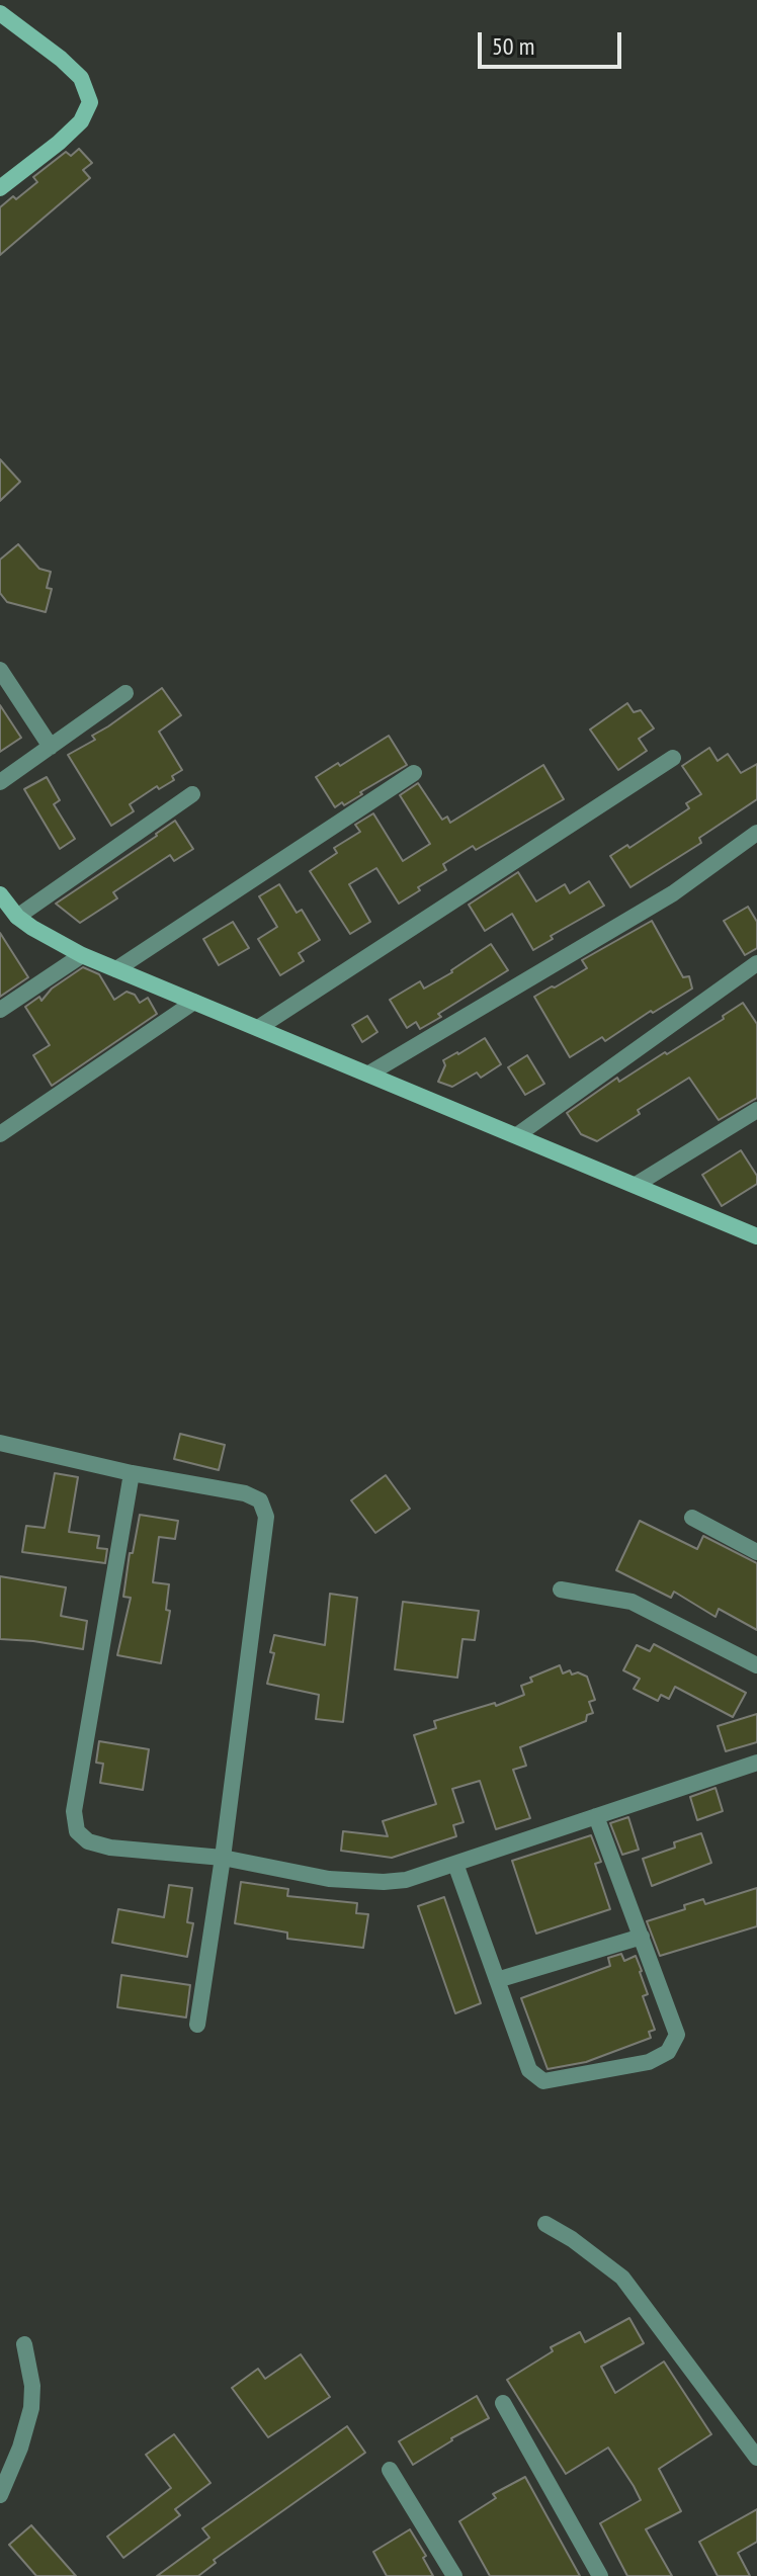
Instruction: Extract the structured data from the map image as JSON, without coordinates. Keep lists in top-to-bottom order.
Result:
{
  "scale_bar": "50 m"
}
